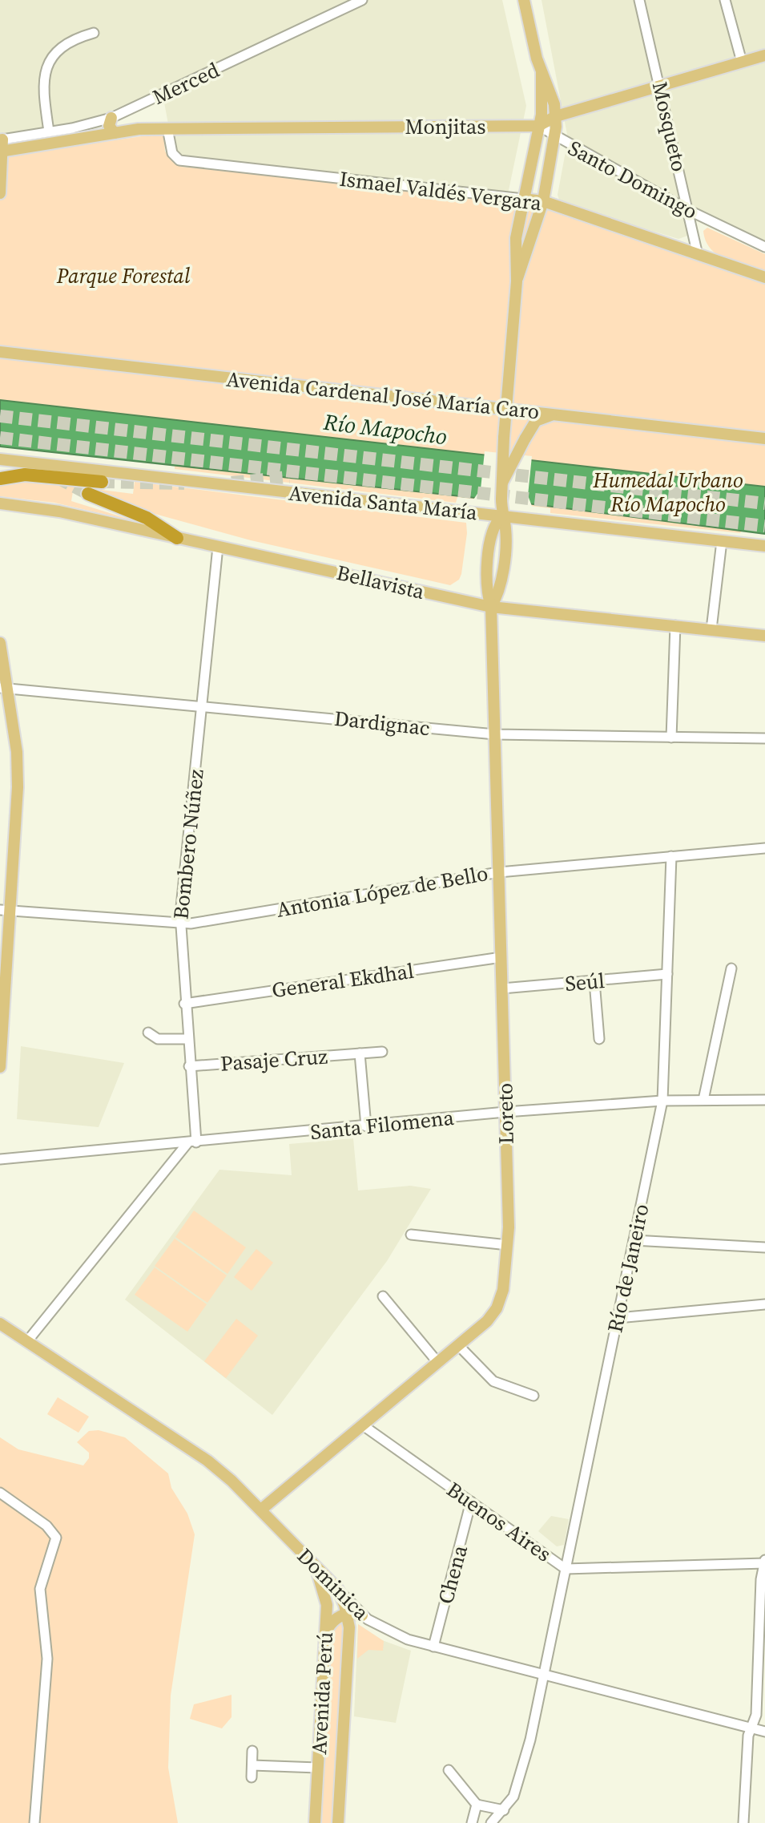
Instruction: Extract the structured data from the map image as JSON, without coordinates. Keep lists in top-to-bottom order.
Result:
{
  "streets": {
    "main road": [
      "Monjitas",
      "Ismael Valdés Vergara",
      "Avenida Cardenal José María Caro",
      "Avenida Santa María",
      "Bellavista",
      "Loreto",
      "Dominica",
      "Avenida Perú"
    ],
    "street": [
      "Merced",
      "Mosqueto",
      "Santo Domingo",
      "Dardignac",
      "Bombero Núñez",
      "Antonia López de Bello",
      "General Ekdhal",
      "Seúl",
      "Pasaje Cruz",
      "Santa Filomena",
      "Río de Janeiro",
      "Buenos Aires",
      "Chena"
    ]
  },
  "crossings": [
    ["Monjitas", "Mosqueto"],
    ["Monjitas", "Santo Domingo"],
    ["Monjitas", "Ismael Valdés Vergara"],
    ["Mosqueto", "Santo Domingo"],
    ["Mosqueto", "Ismael Valdés Vergara"],
    ["Avenida Cardenal José María Caro", "Loreto"],
    ["Avenida Santa María", "Loreto"],
    ["Bellavista", "Bombero Núñez"],
    ["Bellavista", "Loreto"],
    ["Dardignac", "Bombero Núñez"],
    ["Dardignac", "Loreto"],
    ["Bombero Núñez", "Antonia López de Bello"],
    ["Bombero Núñez", "General Ekdhal"],
    ["Bombero Núñez", "Pasaje Cruz"],
    ["Bombero Núñez", "Santa Filomena"],
    ["Antonia López de Bello", "Loreto"],
    ["Antonia López de Bello", "Río de Janeiro"],
    ["General Ekdhal", "Loreto"],
    ["Seúl", "Loreto"],
    ["Seúl", "Río de Janeiro"],
    ["Loreto", "Santa Filomena"],
    ["Loreto", "Buenos Aires"],
    ["Loreto", "Dominica"],
    ["Santa Filomena", "Río de Janeiro"],
    ["Río de Janeiro", "Buenos Aires"],
    ["Río de Janeiro", "Dominica"],
    ["Buenos Aires", "Chena"],
    ["Chena", "Dominica"],
    ["Dominica", "Avenida Perú"]
  ],
  "water": ["Río Mapocho"],
  "parks": ["Parque Forestal", "Humedal Urbano Río Mapocho"]
}
